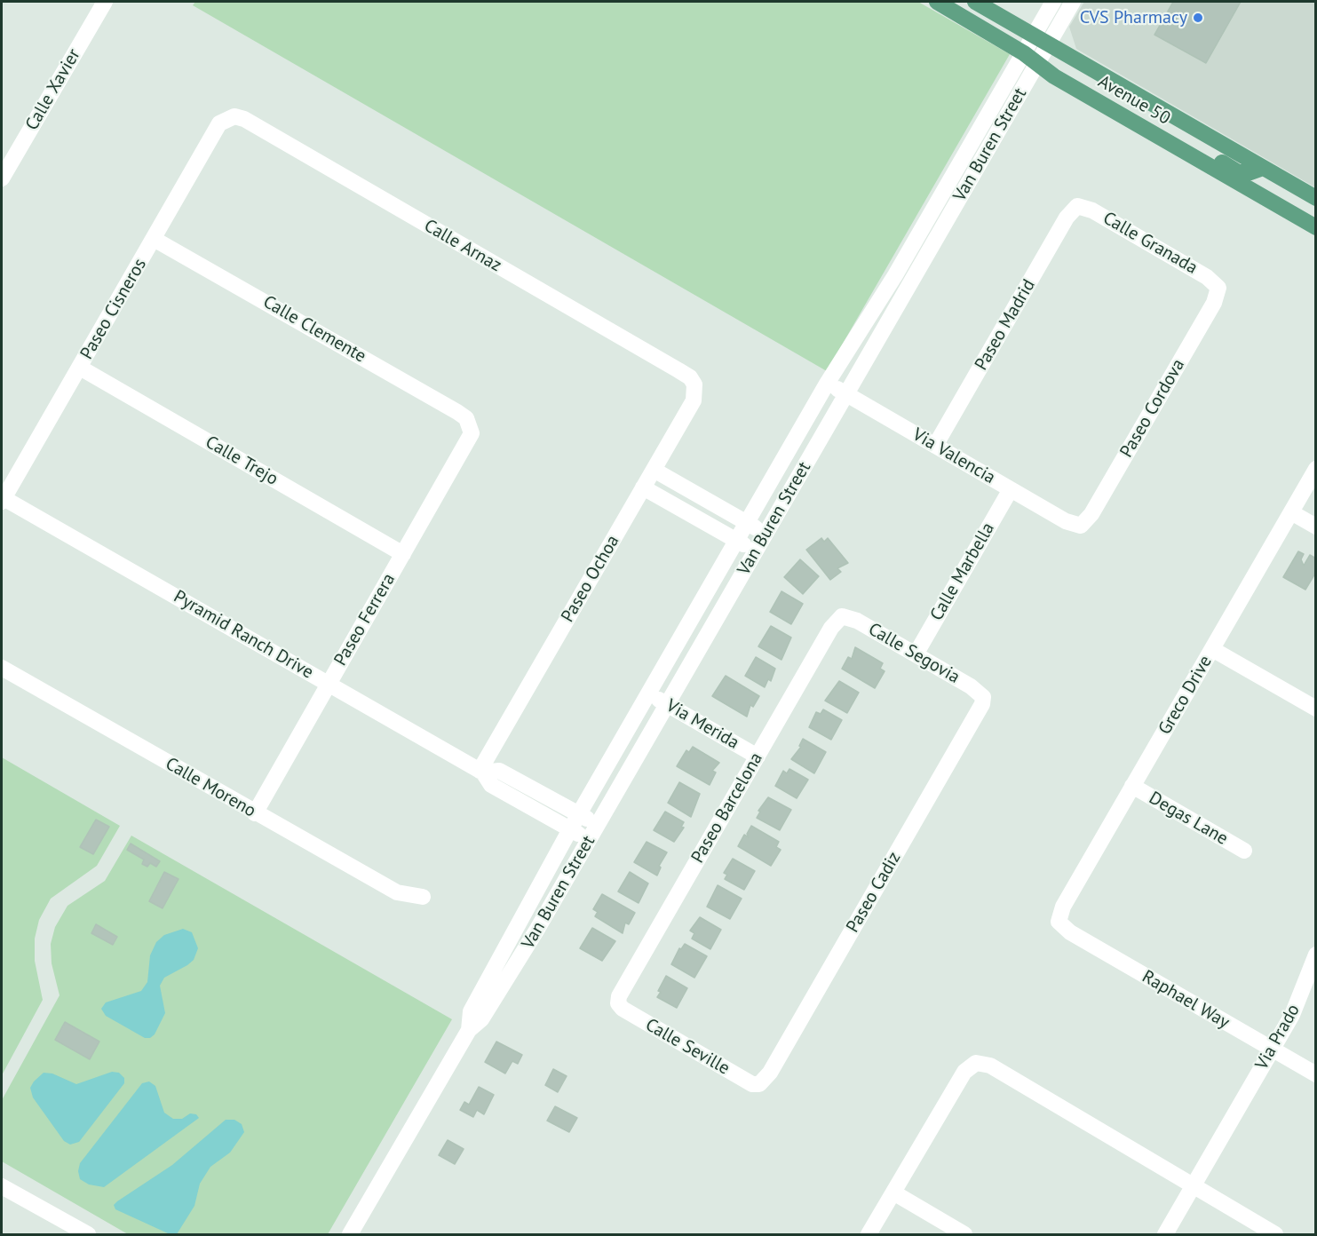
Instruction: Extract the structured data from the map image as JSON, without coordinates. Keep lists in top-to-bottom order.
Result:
{
  "streets": {
    "main road": ["Avenue 50"],
    "street": [
      "Calle Xavier",
      "Van Buren Street",
      "Calle Granada",
      "Calle Arnaz",
      "Paseo Cisneros",
      "Paseo Madrid",
      "Calle Clemente",
      "Paseo Cordova",
      "Via Valencia",
      "Calle Trejo",
      "Calle Marbella",
      "Paseo Ochoa",
      "Paseo Ferrera",
      "Pyramid Ranch Drive",
      "Calle Segovia",
      "Greco Drive",
      "Via Merida",
      "Calle Moreno",
      "Paseo Barcelona",
      "Degas Lane",
      "Paseo Cadiz",
      "Raphael Way",
      "Via Prado",
      "Calle Seville"
    ]
  },
  "crossings": [
    ["Avenue 50", "Van Buren Street"],
    ["Van Buren Street", "Via Valencia"],
    ["Van Buren Street", "Pyramid Ranch Drive"],
    ["Van Buren Street", "Via Merida"],
    ["Calle Granada", "Paseo Madrid"],
    ["Calle Granada", "Paseo Cordova"],
    ["Calle Arnaz", "Paseo Cisneros"],
    ["Calle Arnaz", "Paseo Ochoa"],
    ["Paseo Cisneros", "Calle Clemente"],
    ["Paseo Cisneros", "Calle Trejo"],
    ["Paseo Cisneros", "Pyramid Ranch Drive"],
    ["Paseo Madrid", "Via Valencia"],
    ["Calle Clemente", "Paseo Ferrera"],
    ["Paseo Cordova", "Via Valencia"],
    ["Via Valencia", "Calle Marbella"],
    ["Calle Trejo", "Paseo Ferrera"],
    ["Calle Marbella", "Calle Segovia"],
    ["Paseo Ochoa", "Pyramid Ranch Drive"],
    ["Paseo Ferrera", "Pyramid Ranch Drive"],
    ["Paseo Ferrera", "Calle Moreno"],
    ["Calle Segovia", "Paseo Barcelona"],
    ["Calle Segovia", "Paseo Cadiz"],
    ["Greco Drive", "Degas Lane"],
    ["Greco Drive", "Raphael Way"],
    ["Via Merida", "Paseo Barcelona"],
    ["Paseo Barcelona", "Calle Seville"],
    ["Paseo Cadiz", "Calle Seville"],
    ["Raphael Way", "Via Prado"]
  ],
  "places": ["CVS Pharmacy"]
}
